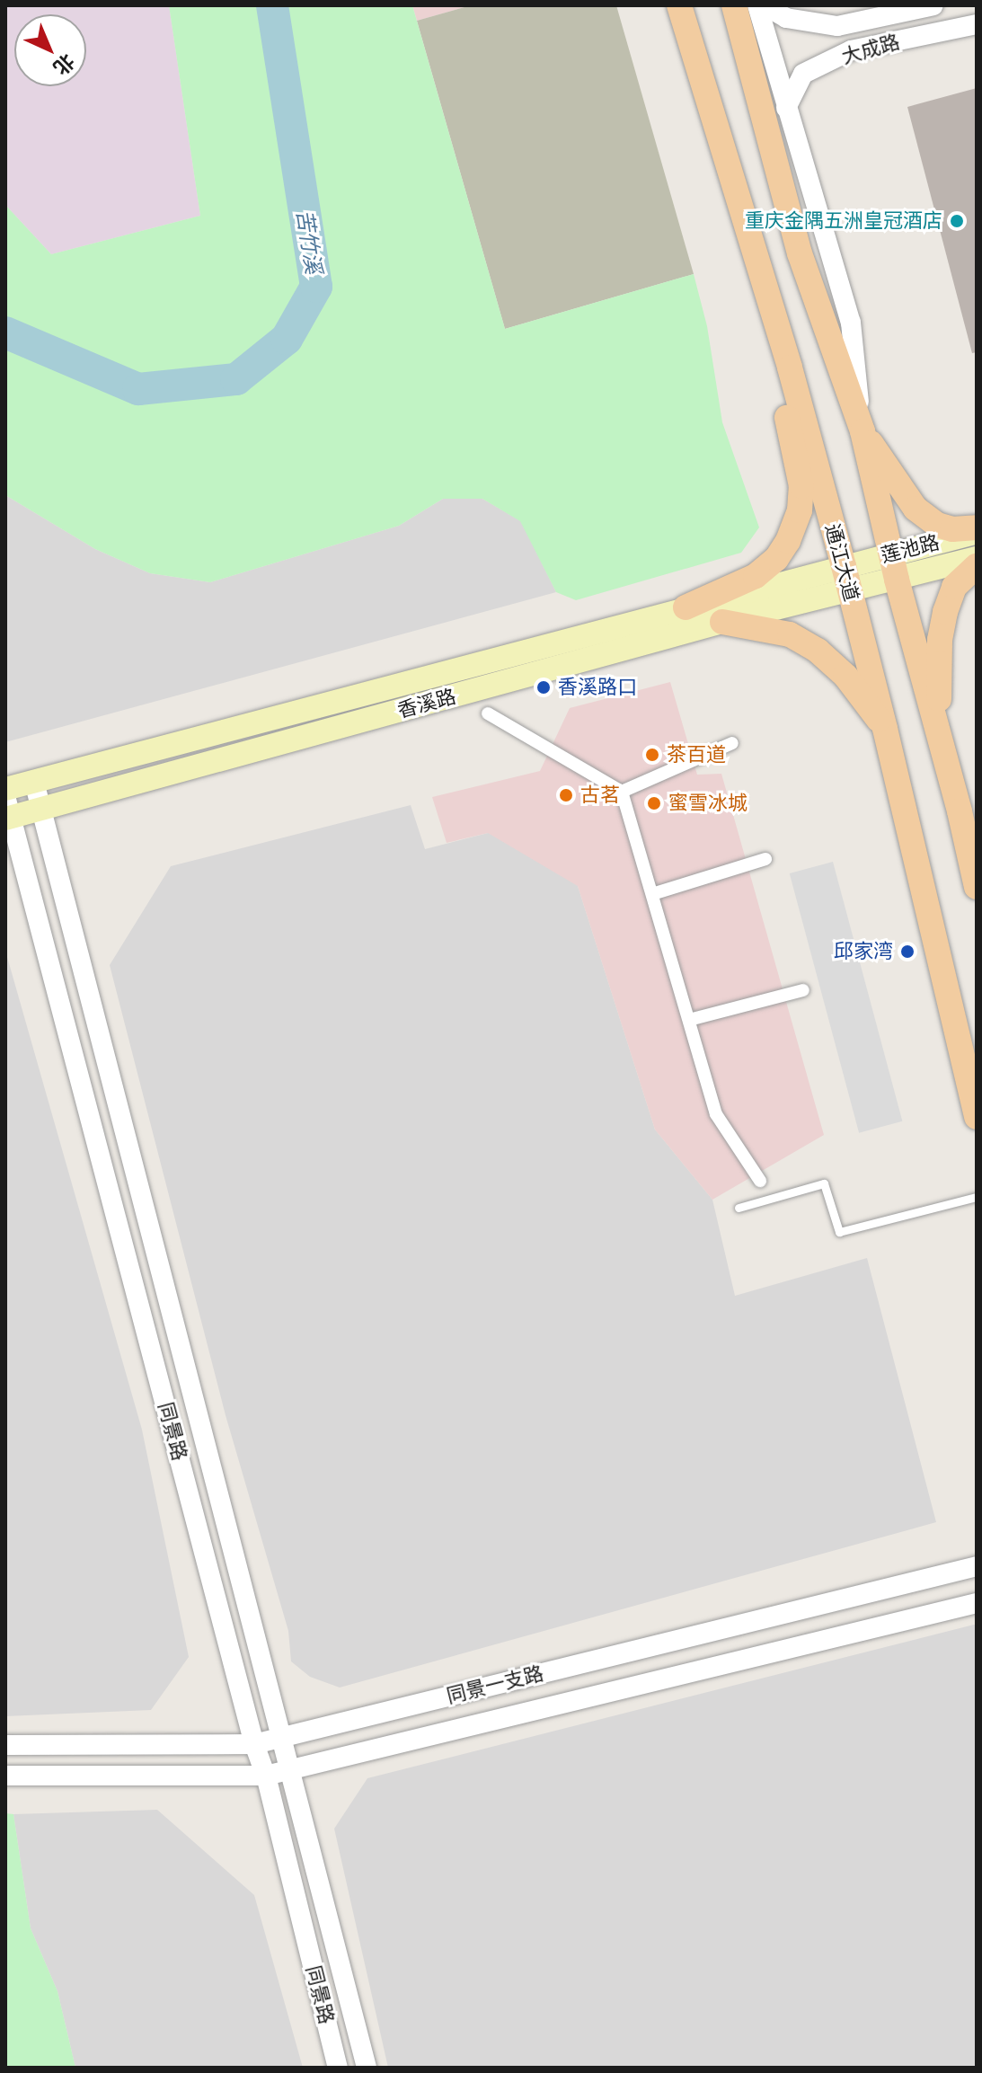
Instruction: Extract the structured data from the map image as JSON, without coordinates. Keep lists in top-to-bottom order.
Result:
{
  "streets": {
    "main road": ["莲池路", "通江大道", "香溪路"],
    "street": ["大成路", "同景路", "同景一支路"]
  },
  "crossings": [
    ["莲池路", "通江大道"],
    ["莲池路", "香溪路"],
    ["通江大道", "香溪路"],
    ["香溪路", "同景路"],
    ["同景路", "同景一支路"]
  ],
  "water": ["苦竹溪"],
  "places": [
    "重庆金隅五洲皇冠酒店",
    "香溪路口",
    "茶百道",
    "古茗",
    "蜜雪冰城",
    "邱家湾"
  ],
  "north": "bottom right"
}
